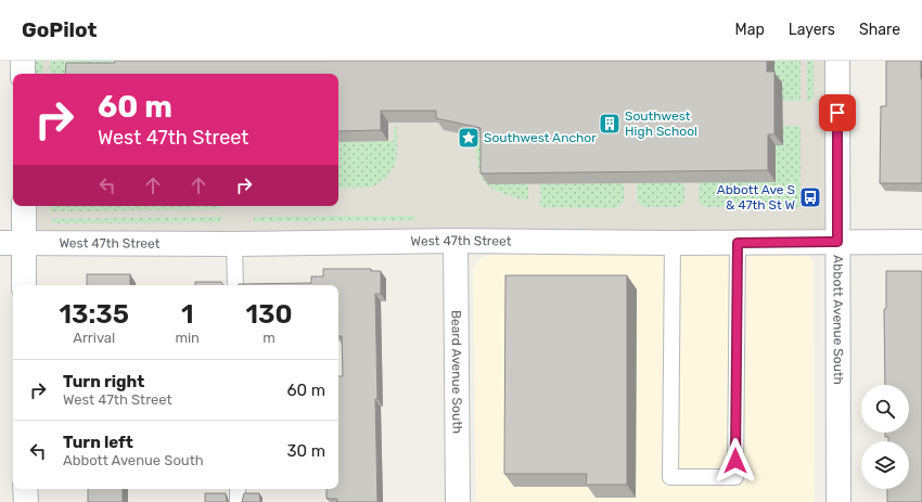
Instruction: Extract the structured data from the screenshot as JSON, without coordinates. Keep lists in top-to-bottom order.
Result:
{
  "streets": {
    "street": ["West 47th Street", "Abbott Avenue South", "Beard Avenue South"]
  },
  "crossings": [
    ["West 47th Street", "Abbott Avenue South"],
    ["West 47th Street", "Beard Avenue South"]
  ],
  "places": {
    "building": ["Southwest High School"],
    "place": ["Southwest Anchor"],
    "bus stop": ["Abbott Ave S & 47th St W"]
  },
  "page": {
    "header": "GoPilot",
    "nav": ["Map", "Layers", "Share"],
    "turn": ["60 m", "West 47th Street"],
    "eta": [
      "13:35",
      "Arrival",
      "1",
      "min",
      "130",
      "m"
    ],
    "list": [
      {
        "name": "Turn right",
        "note": "West 47th Street",
        "value": "60 m"
      },
      {
        "name": "Turn left",
        "note": "Abbott Avenue South",
        "value": "30 m"
      }
    ]
  }
}
